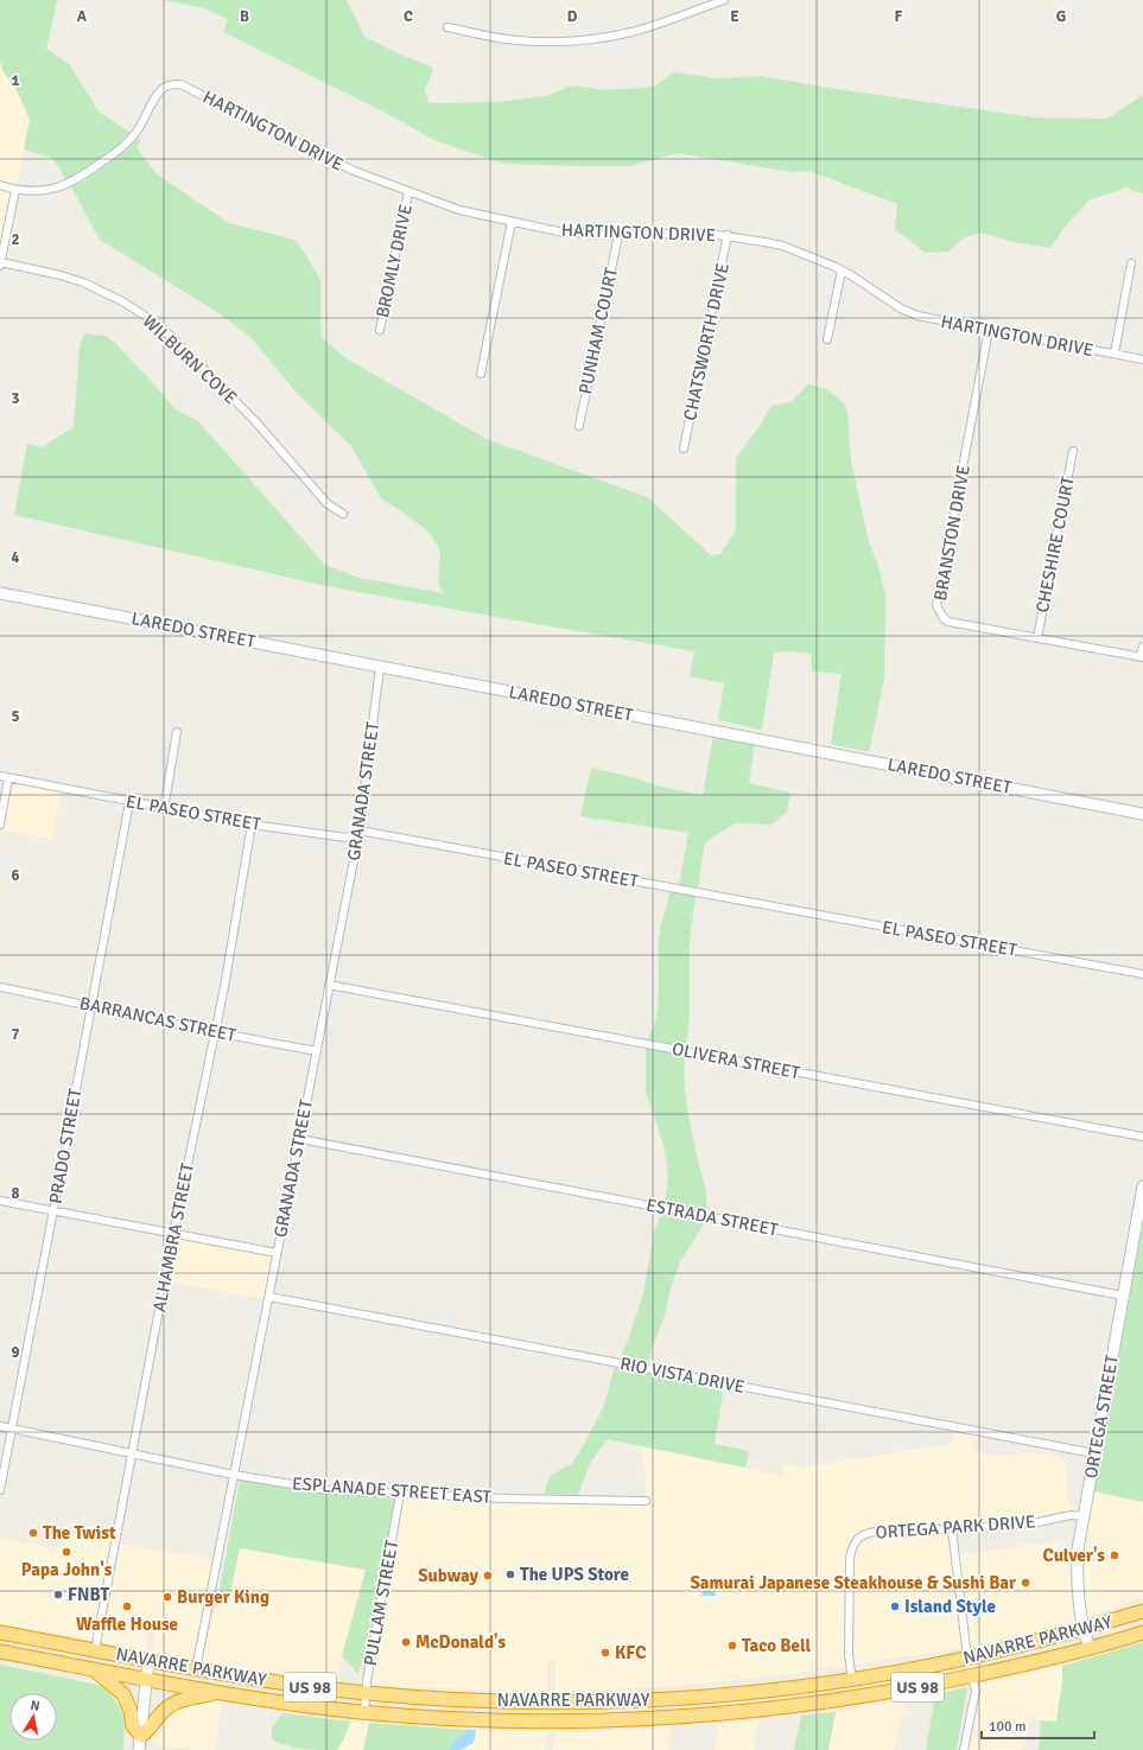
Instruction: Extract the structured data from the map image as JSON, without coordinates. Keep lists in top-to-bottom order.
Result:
{
  "streets": {
    "highway": ["NAVARRE PARKWAY", "US 98"],
    "street": [
      "HARTINGTON DRIVE",
      "BROMLY DRIVE",
      "PUNHAM COURT",
      "CHATSWORTH DRIVE",
      "WILBURN COVE",
      "BRANSTON DRIVE",
      "CHESHIRE COURT",
      "LAREDO STREET",
      "GRANADA STREET",
      "EL PASEO STREET",
      "BARRANCAS STREET",
      "OLIVERA STREET",
      "PRADO STREET",
      "ESTRADA STREET",
      "ALHAMBRA STREET",
      "RIO VISTA DRIVE",
      "ORTEGA STREET",
      "ESPLANADE STREET EAST",
      "ORTEGA PARK DRIVE",
      "PULLAM STREET"
    ]
  },
  "crossings": [
    ["HARTINGTON DRIVE", "BROMLY DRIVE"],
    ["HARTINGTON DRIVE", "PUNHAM COURT"],
    ["HARTINGTON DRIVE", "CHATSWORTH DRIVE"],
    ["HARTINGTON DRIVE", "BRANSTON DRIVE"],
    ["BRANSTON DRIVE", "CHESHIRE COURT"],
    ["LAREDO STREET", "GRANADA STREET"],
    ["GRANADA STREET", "EL PASEO STREET"],
    ["GRANADA STREET", "BARRANCAS STREET"],
    ["GRANADA STREET", "OLIVERA STREET"],
    ["GRANADA STREET", "ESTRADA STREET"],
    ["GRANADA STREET", "RIO VISTA DRIVE"],
    ["GRANADA STREET", "ESPLANADE STREET EAST"],
    ["GRANADA STREET", "NAVARRE PARKWAY"],
    ["EL PASEO STREET", "PRADO STREET"],
    ["EL PASEO STREET", "ALHAMBRA STREET"],
    ["BARRANCAS STREET", "PRADO STREET"],
    ["BARRANCAS STREET", "ALHAMBRA STREET"],
    ["PRADO STREET", "ESPLANADE STREET EAST"],
    ["ESTRADA STREET", "ORTEGA STREET"],
    ["ALHAMBRA STREET", "ESPLANADE STREET EAST"],
    ["ALHAMBRA STREET", "NAVARRE PARKWAY"],
    ["RIO VISTA DRIVE", "ORTEGA STREET"],
    ["ORTEGA STREET", "ORTEGA PARK DRIVE"],
    ["ORTEGA STREET", "NAVARRE PARKWAY"],
    ["ESPLANADE STREET EAST", "PULLAM STREET"],
    ["ORTEGA PARK DRIVE", "NAVARRE PARKWAY"],
    ["PULLAM STREET", "NAVARRE PARKWAY"]
  ],
  "places": [
    "The Twist",
    "Papa John's",
    "Culver's",
    "The UPS Store",
    "Subway",
    "Samurai Japanese Steakhouse & Sushi Bar",
    "FNBT",
    "Burger King",
    "Waffle House",
    "Island Style",
    "McDonald's",
    "Taco Bell",
    "KFC"
  ],
  "scale_bar": "100 m",
  "north": "top",
  "grid": {
    "columns": [
      "A",
      "B",
      "C",
      "D",
      "E",
      "F",
      "G"
    ],
    "rows": [
      "1",
      "2",
      "3",
      "4",
      "5",
      "6",
      "7",
      "8",
      "9"
    ]
  }
}
